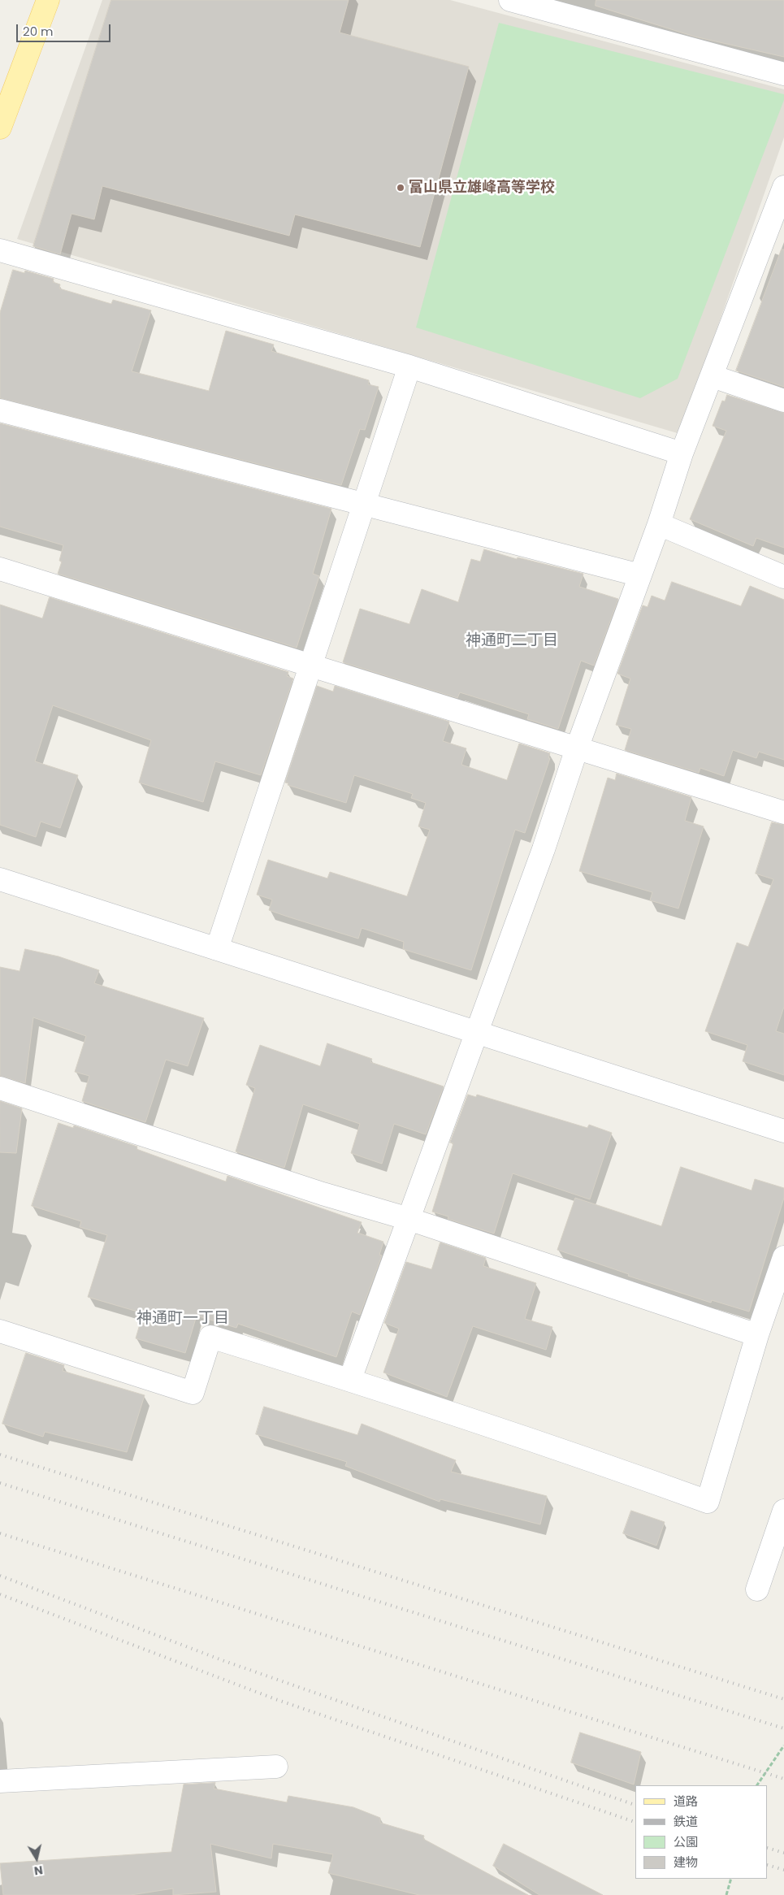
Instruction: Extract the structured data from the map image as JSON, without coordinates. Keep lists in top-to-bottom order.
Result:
{
  "districts": ["神通町二丁目", "神通町一丁目"],
  "places": ["富山県立雄峰高等学校"],
  "legend": [
    "道路",
    "鉄道",
    "公園",
    "建物"
  ],
  "scale_bar": "20 m",
  "north": "bottom"
}
